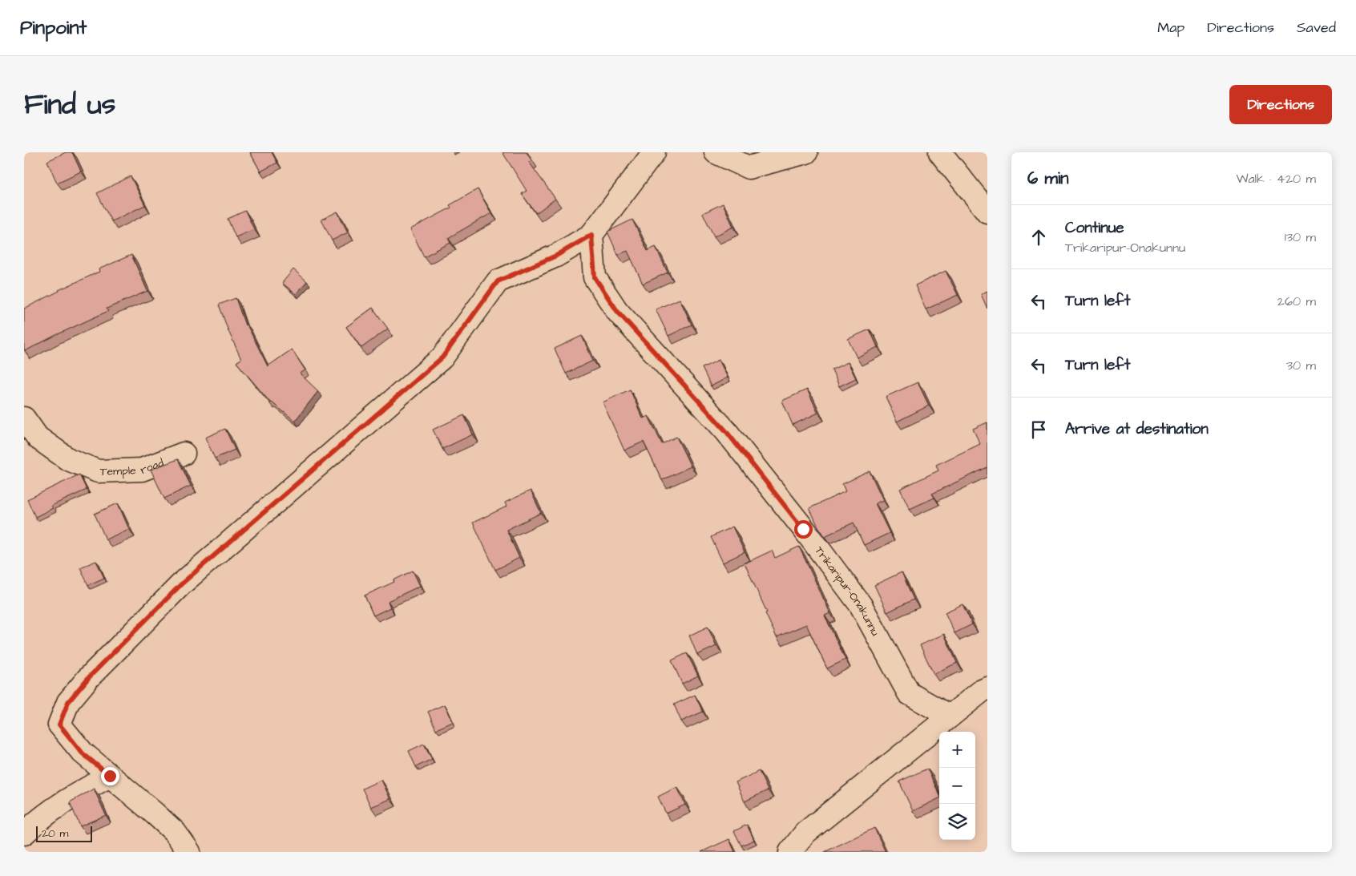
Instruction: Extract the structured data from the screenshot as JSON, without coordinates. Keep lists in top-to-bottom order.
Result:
{
  "streets": {
    "street": ["Temple road", "Trikaripur-Onakunnu"]
  },
  "scale_bar": "20 m",
  "page": {
    "header": "Pinpoint",
    "nav": ["Map", "Directions", "Saved"],
    "title": "Find us",
    "buttons": "Directions",
    "heading": ["6 min", "Walk · 420 m"],
    "list": [
      ["Continue", "Trikaripur-Onakunnu", "130 m"],
      ["Turn left", "260 m"],
      ["Turn left", "30 m"],
      "Arrive at destination"
    ],
    "map_buttons": ["+", "−"],
    "scale": "20 m"
  }
}
